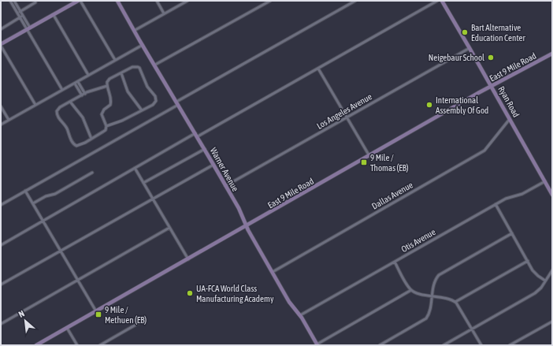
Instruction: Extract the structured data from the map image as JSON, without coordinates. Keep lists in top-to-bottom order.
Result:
{
  "streets": {
    "main road": ["East 9 Mile Road", "Ryan Road", "Warner Avenue"],
    "street": ["Los Angeles Avenue", "Dallas Avenue", "Otis Avenue"]
  },
  "crossings": [
    ["East 9 Mile Road", "Ryan Road"],
    ["East 9 Mile Road", "Warner Avenue"],
    ["Ryan Road", "Los Angeles Avenue"],
    ["Ryan Road", "Dallas Avenue"],
    ["Ryan Road", "Otis Avenue"],
    ["Los Angeles Avenue", "Warner Avenue"],
    ["Warner Avenue", "Dallas Avenue"],
    ["Warner Avenue", "Otis Avenue"]
  ],
  "places": {
    "other": [
      "Bart Alternative Education Center",
      "Neigebaur School",
      "International Assembly Of God",
      "UA-FCA World Class Manufacturing Academy"
    ],
    "transit": ["9 Mile / Thomas (EB)", "9 Mile / Methuen (EB)"]
  },
  "north": "top left"
}
